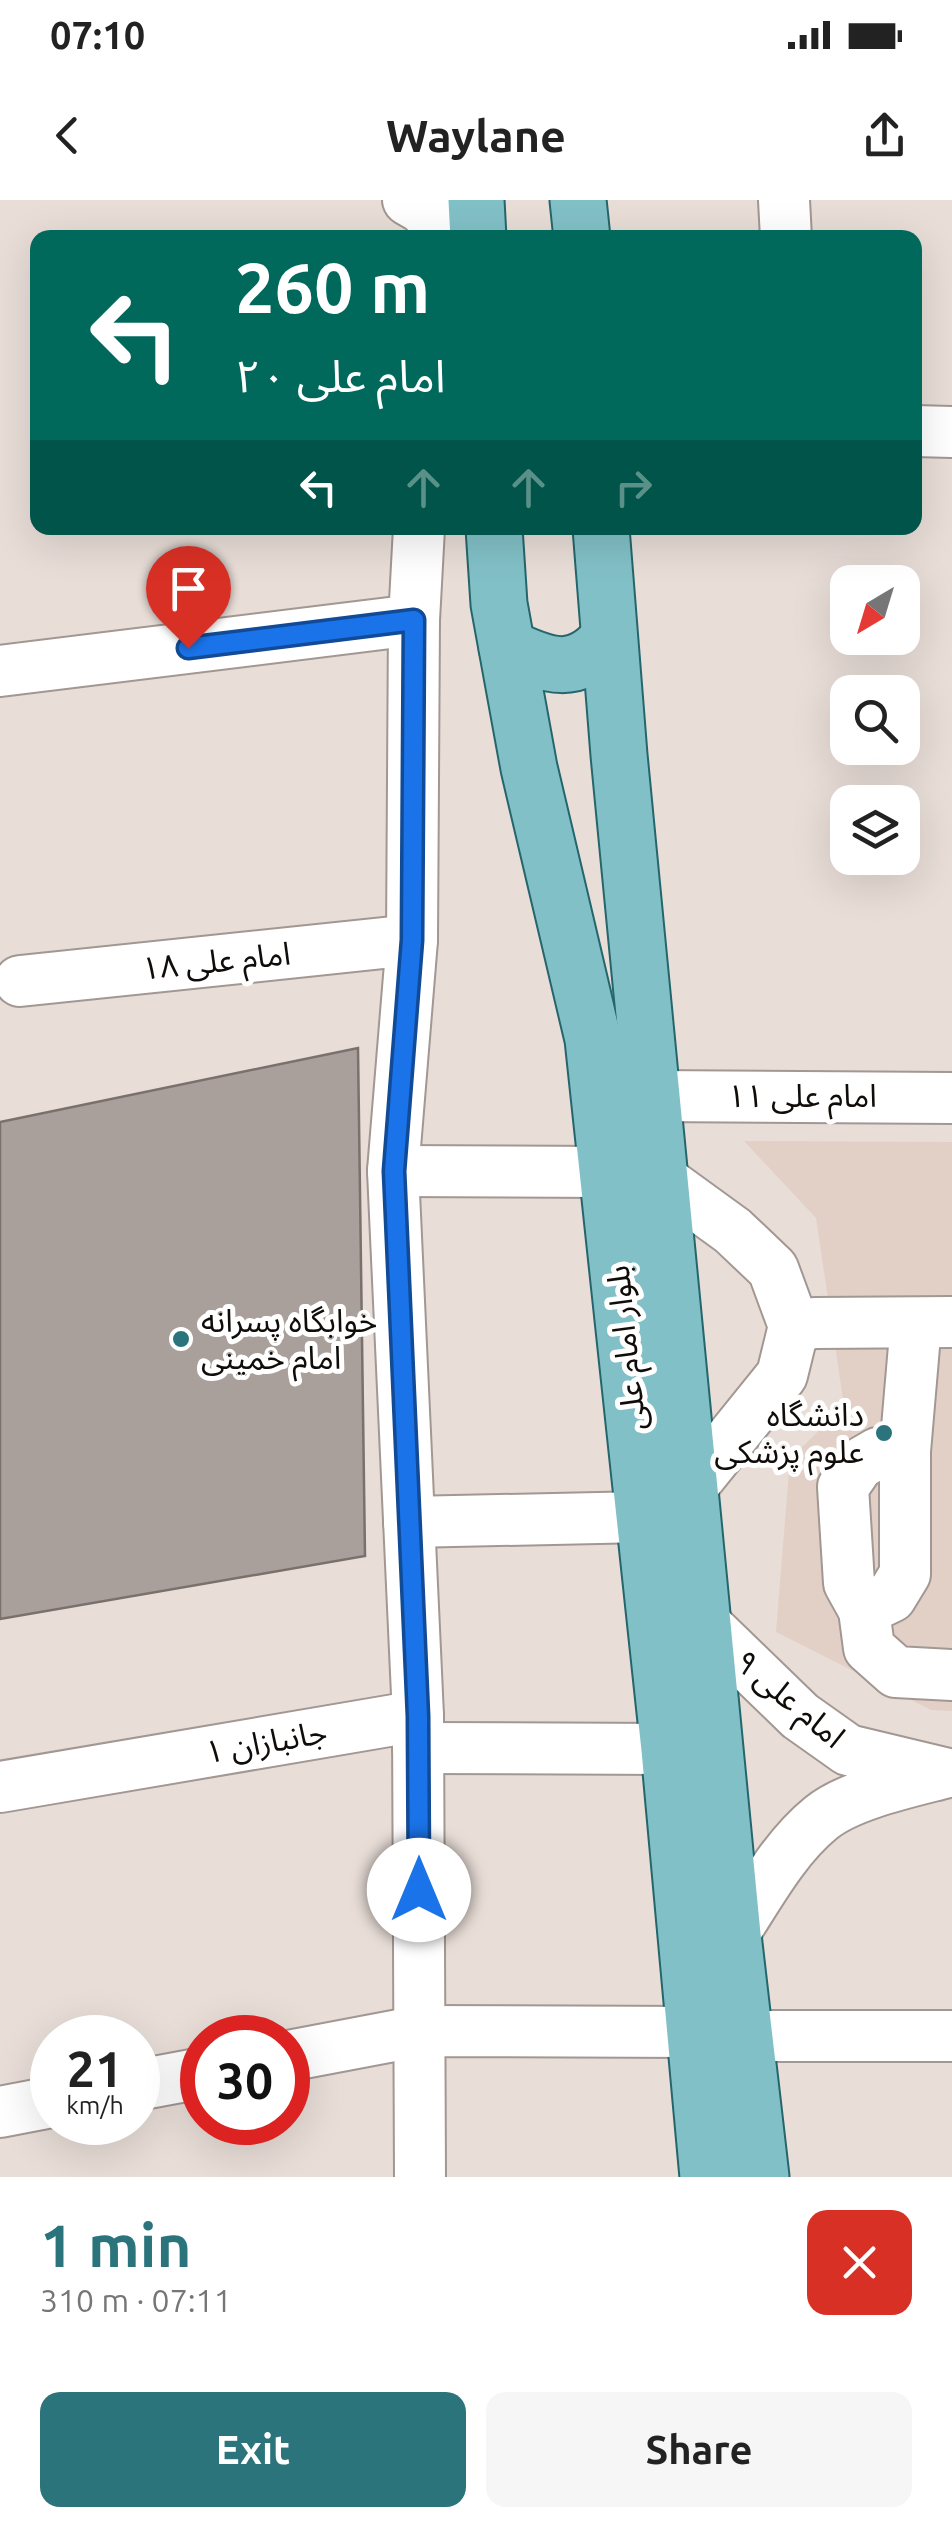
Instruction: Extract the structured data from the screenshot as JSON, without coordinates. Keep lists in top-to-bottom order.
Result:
{
  "streets": {
    "main road": ["بلوار امام علی"],
    "street": [
      "امام علی ۱۸",
      "امام علی ۱۱",
      "امام علی ۹",
      "جانبازان ۱"
    ]
  },
  "crossings": [
    ["امام علی ۱۱", "بلوار امام علی"],
    ["بلوار امام علی", "امام علی ۹"],
    ["بلوار امام علی", "جانبازان ۱"]
  ],
  "places": ["خوابگاه پسرانه امام خمینی", "دانشگاه علوم پزشکی"],
  "north": "bottom left",
  "page": {
    "status": "07:10",
    "header": "Waylane",
    "turn": ["260 m", "امام علی ۲۰"],
    "speed": "21 km/h",
    "limit": "30",
    "heading": ["1 min", "310 m · 07:11"],
    "buttons": ["Exit", "Share"]
  }
}
